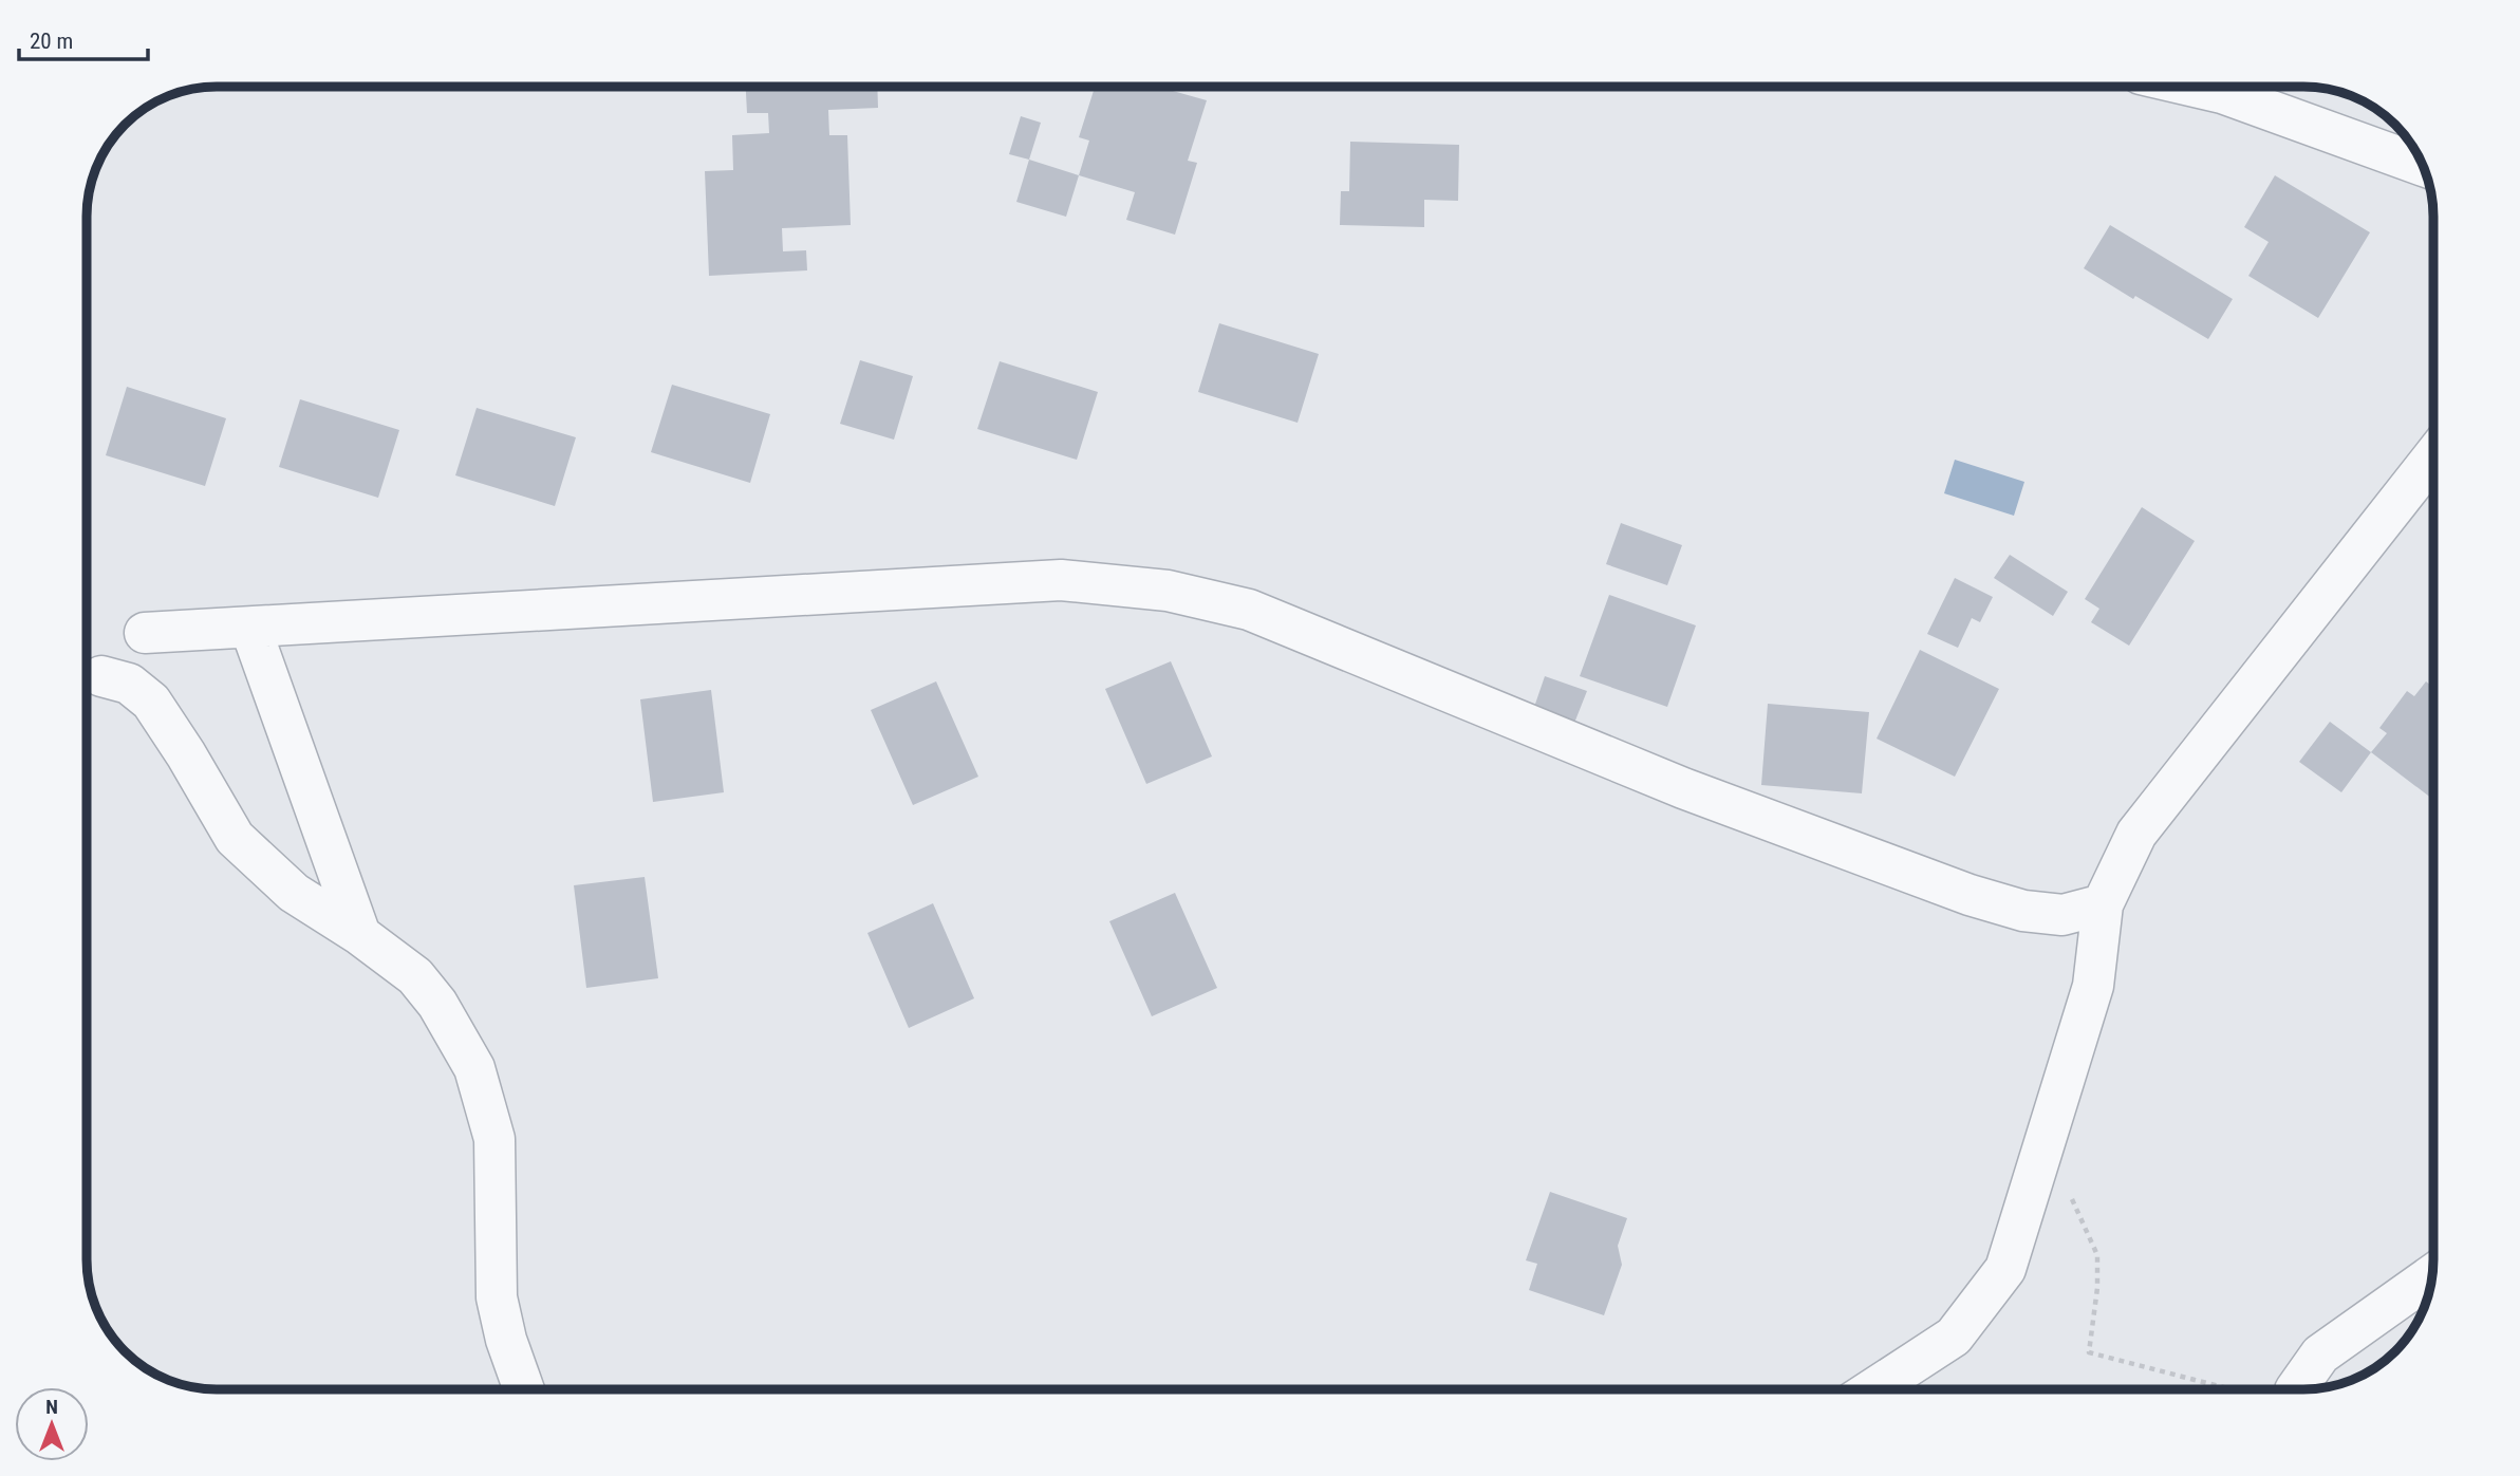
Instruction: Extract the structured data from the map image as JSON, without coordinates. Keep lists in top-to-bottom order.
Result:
{
  "scale_bar": "20 m",
  "north": "top"
}
